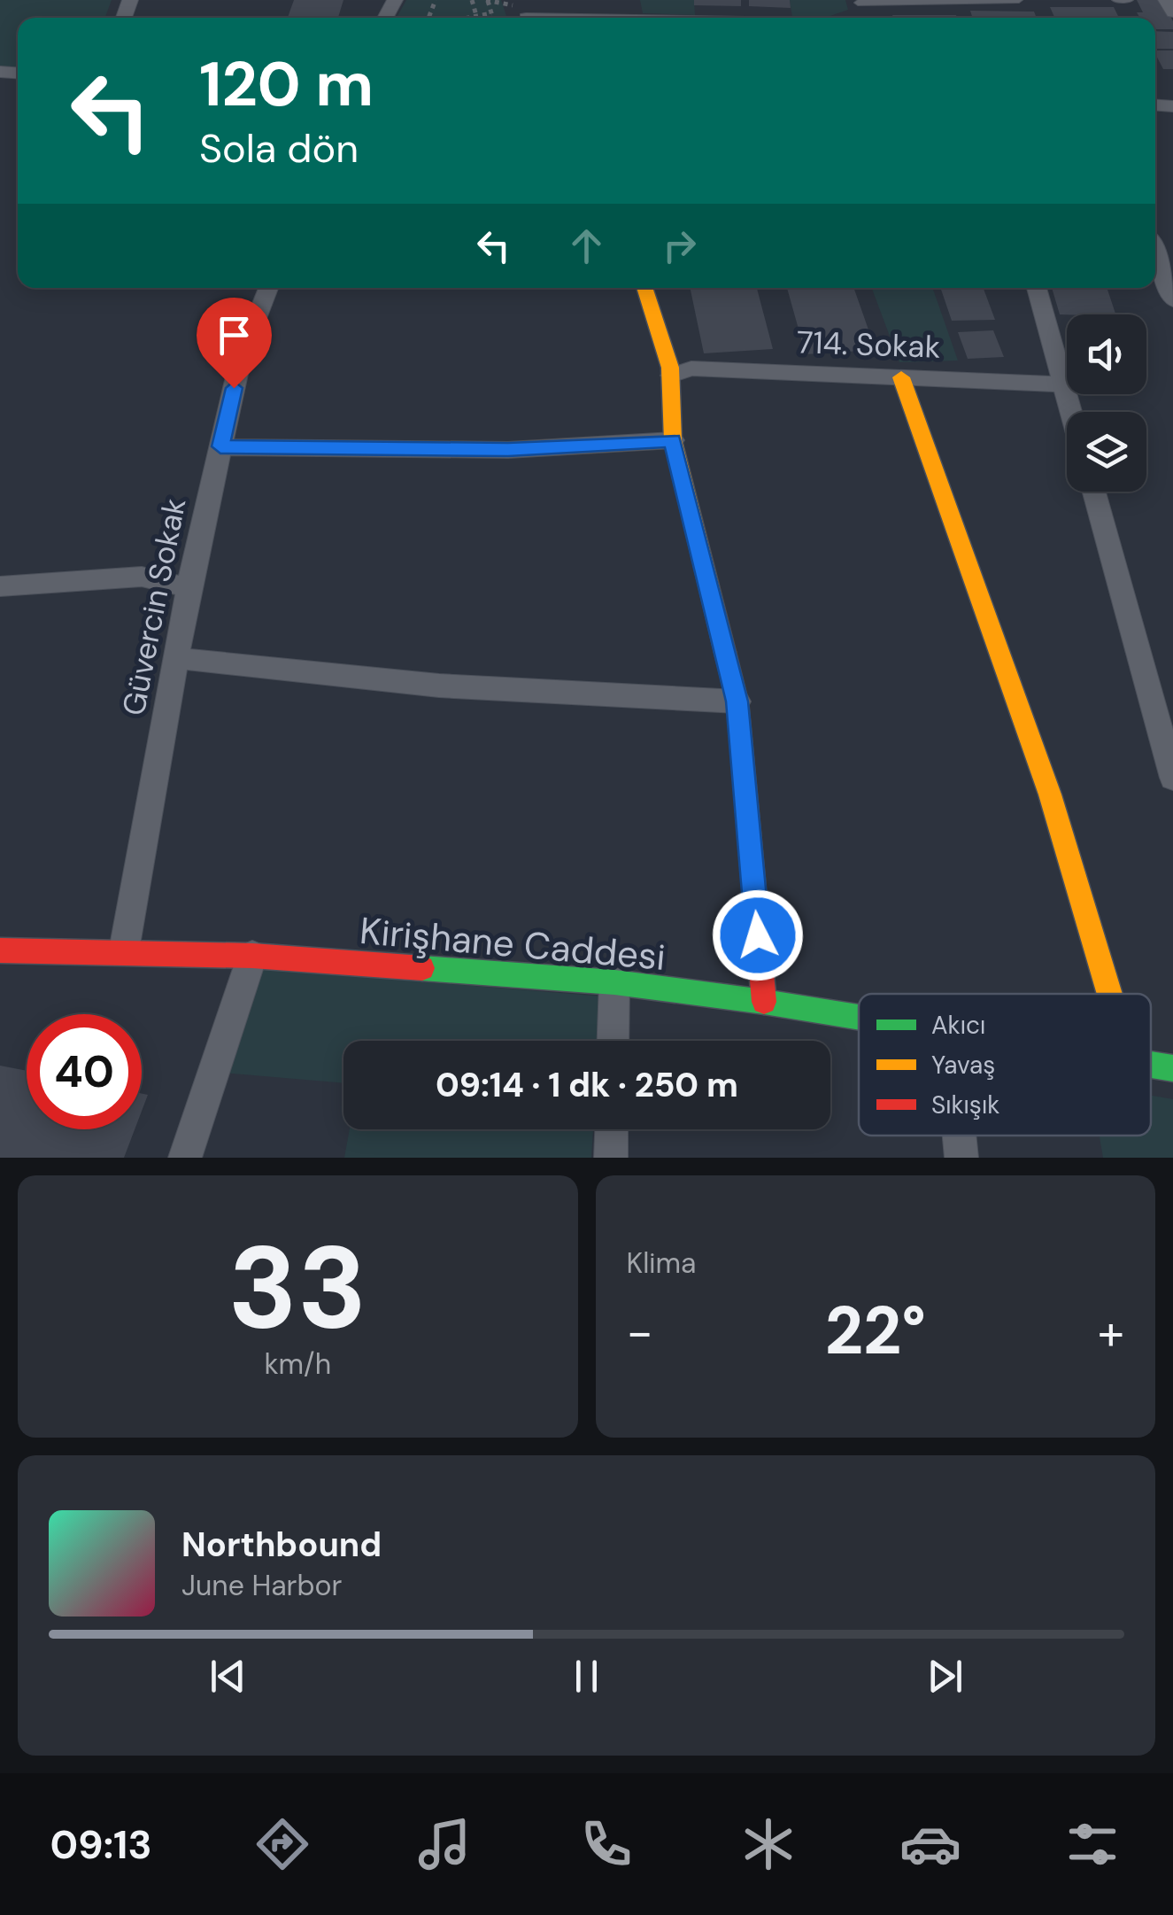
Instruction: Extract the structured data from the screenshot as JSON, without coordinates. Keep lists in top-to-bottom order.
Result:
{
  "streets": {
    "street": ["714. Sokak", "Güvercin Sokak", "Kirişhane Caddesi"]
  },
  "crossings": [
    ["Güvercin Sokak", "Kirişhane Caddesi"]
  ],
  "legend": ["Akıcı", "Yavaş", "Sıkışık"],
  "page": {
    "turn": ["120 m", "Sola dön"],
    "limit": "40",
    "trip": "09:14 · 1 dk · 250 m",
    "tile": [
      ["33", "km/h"],
      "Klima"
    ],
    "heat": ["−", "22°", "+"],
    "song": ["Northbound", "June Harbor"],
    "tabs": "09:13"
  }
}
